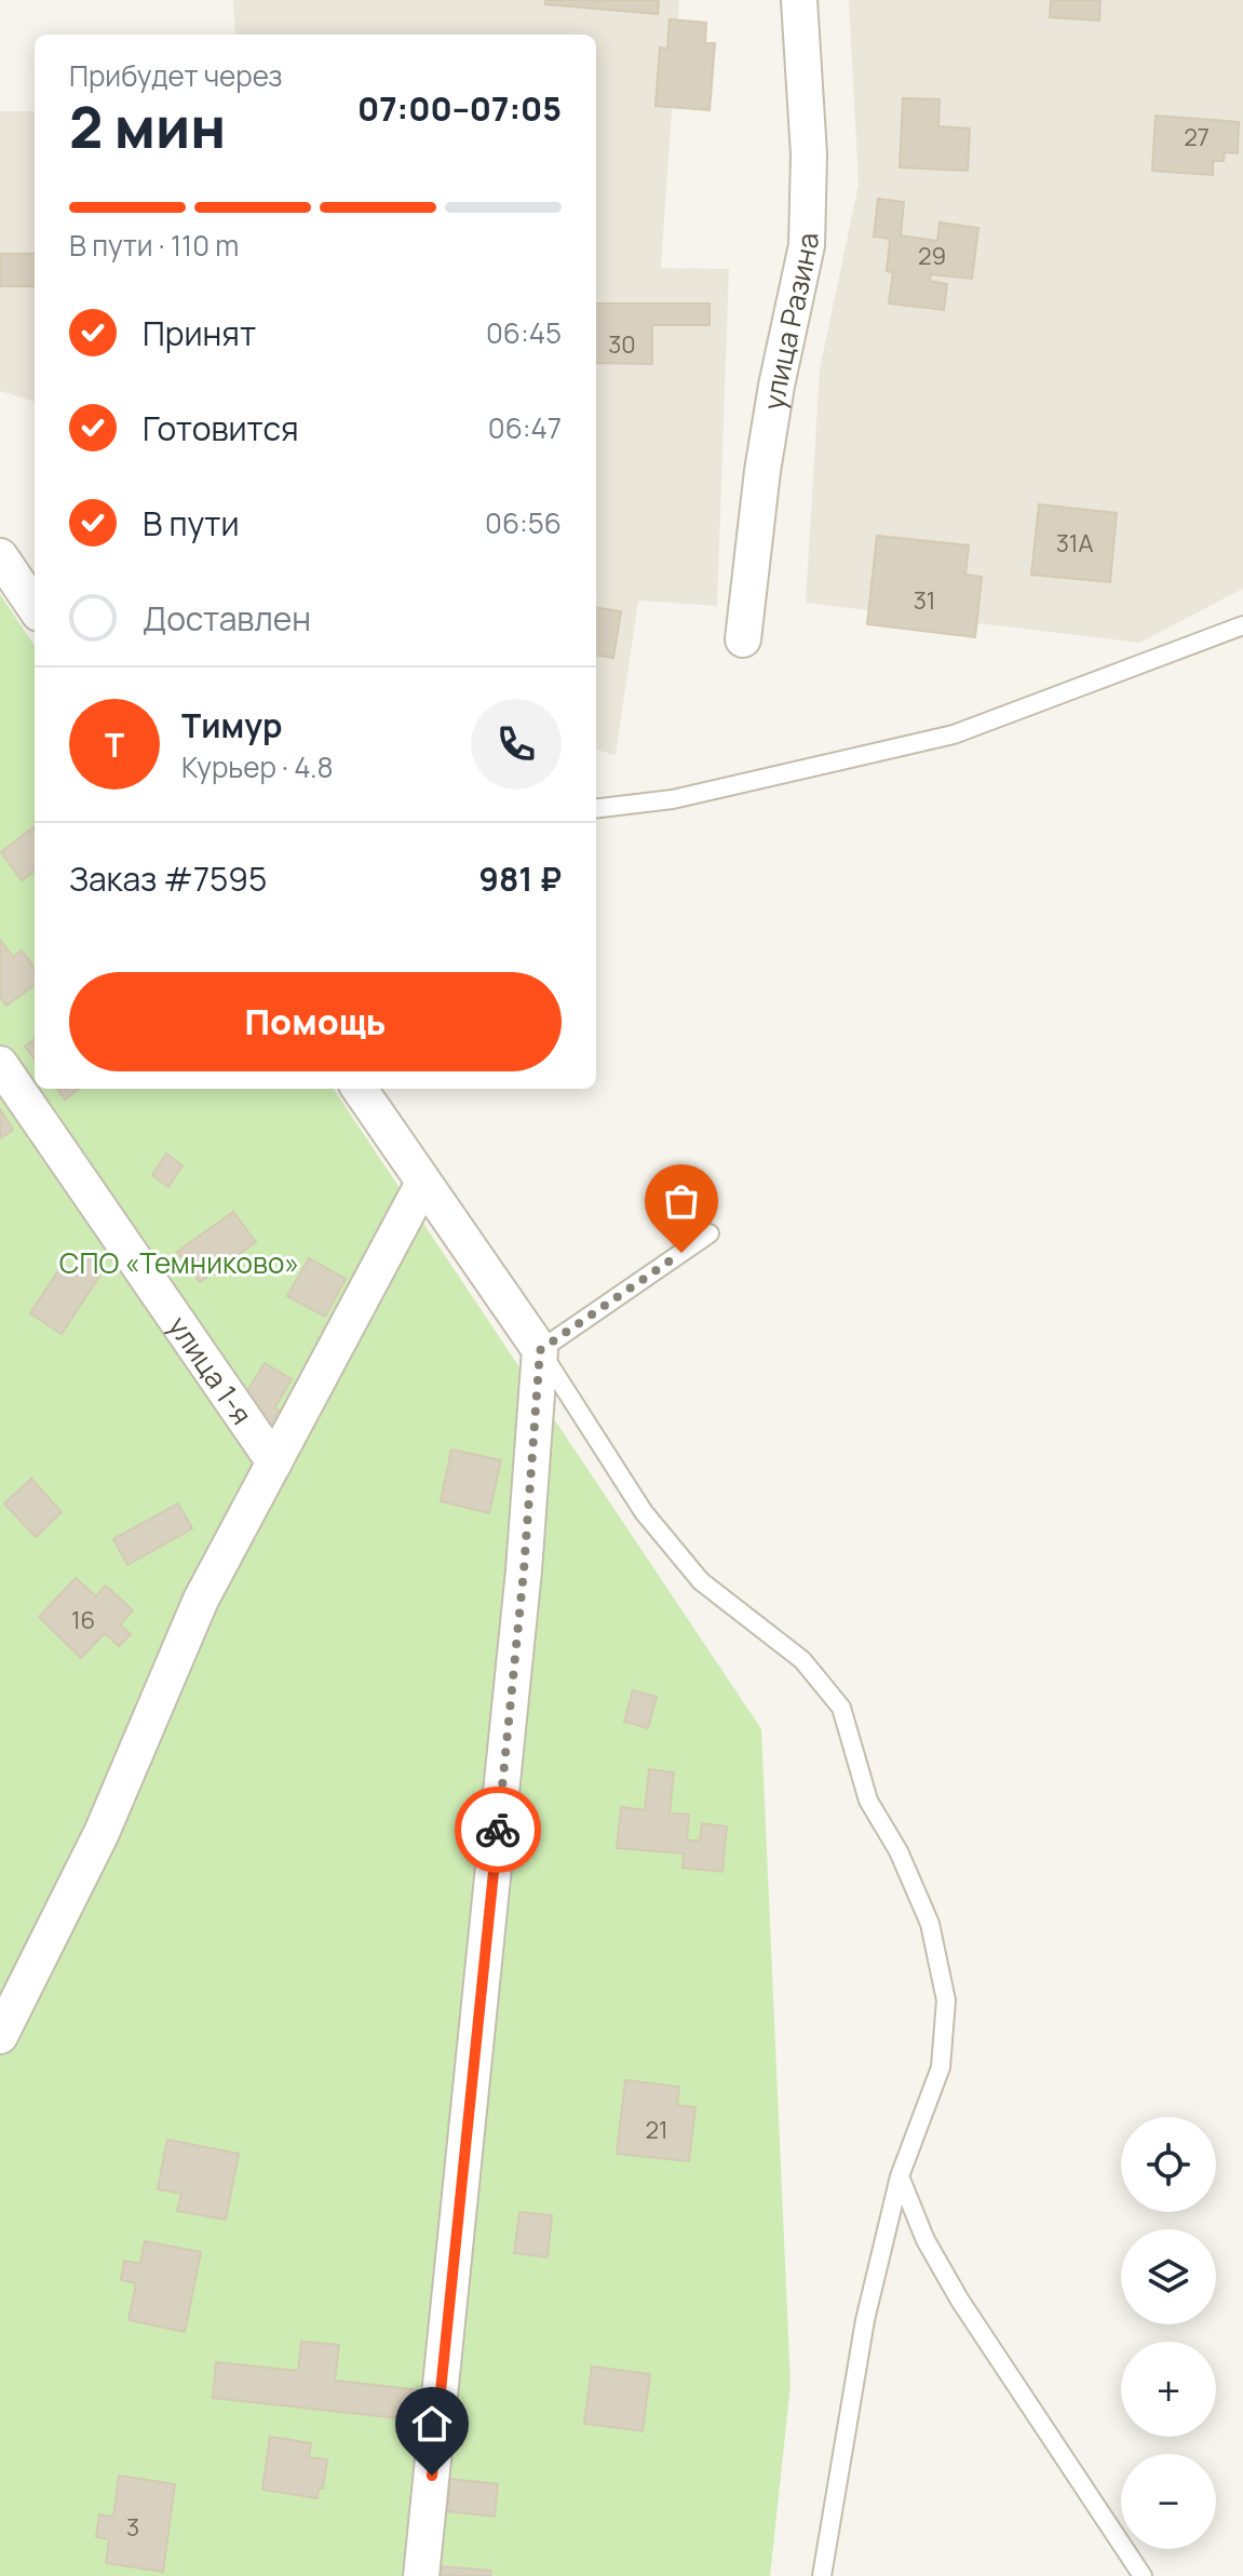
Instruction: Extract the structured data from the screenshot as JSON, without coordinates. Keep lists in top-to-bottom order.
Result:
{
  "streets": {
    "street": ["улица Разина", "улица 1-я"]
  },
  "parks": ["СПО «Темниково»"],
  "house_numbers": [
    "27",
    "29",
    "30",
    "31А",
    "31",
    "16",
    "21",
    "3"
  ],
  "page": {
    "heading": ["2 мин", "Прибудет через", "07:00–07:05"],
    "panel": [
      "Тимур",
      "Курьер · 4.8",
      "Заказ #7595",
      "981 ₽"
    ],
    "bar": "В пути · 110 m",
    "list": [
      ["Принят", "06:45"],
      ["Готовится", "06:47"],
      ["В пути", "06:56"],
      "Доставлен"
    ],
    "round": "Т",
    "buttons": "Помощь",
    "map_buttons": ["+", "−"]
  }
}
